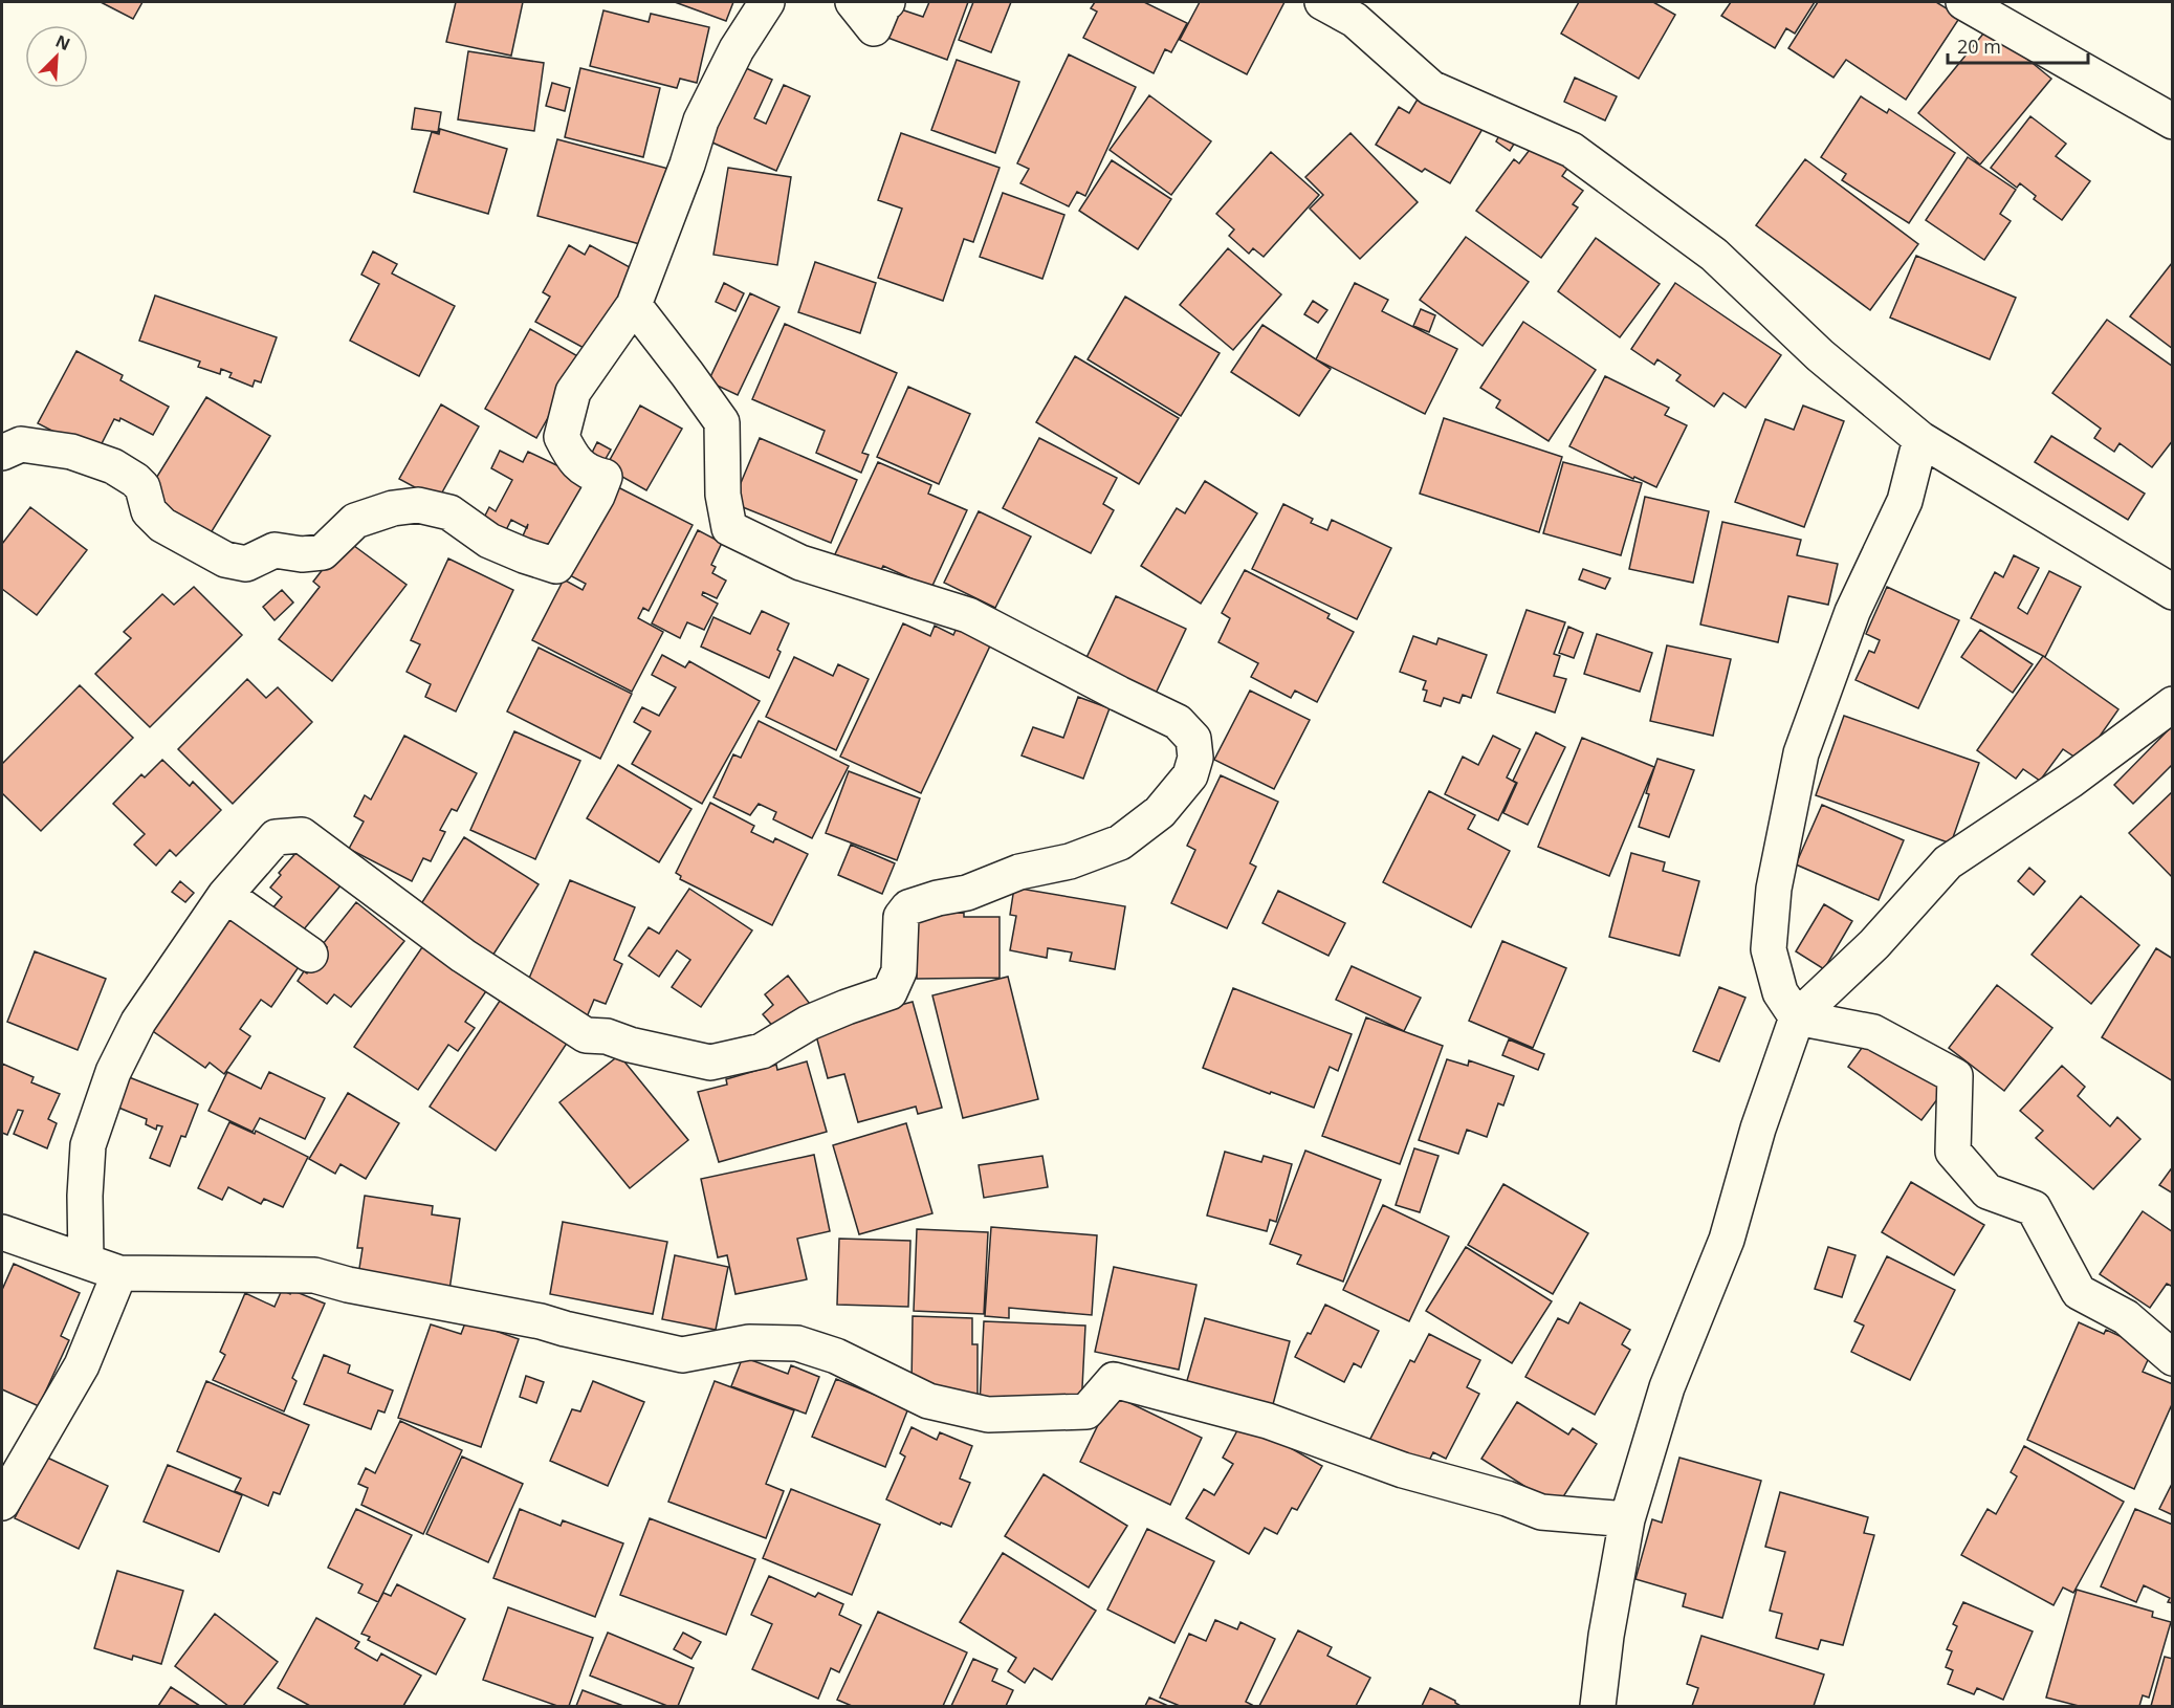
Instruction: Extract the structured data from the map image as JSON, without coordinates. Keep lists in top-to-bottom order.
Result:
{
  "scale_bar": "20 m",
  "north": "top right"
}
